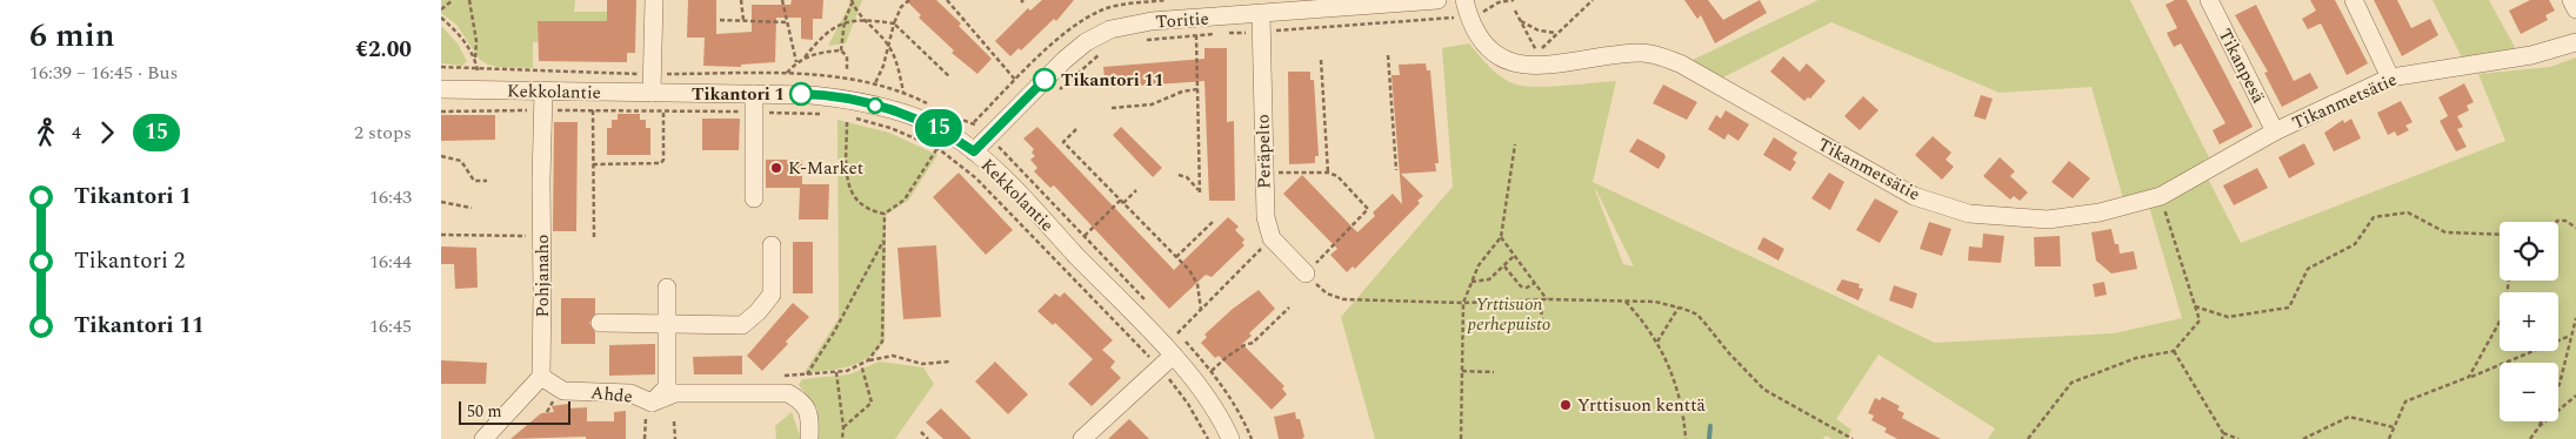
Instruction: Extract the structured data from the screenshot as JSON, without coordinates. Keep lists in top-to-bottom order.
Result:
{
  "streets": {
    "street": [
      "Toritie",
      "Tikanpesä",
      "Kekkolantie",
      "Tikanmetsätie",
      "Peräpelto",
      "Pohjanaho",
      "Ahde"
    ]
  },
  "crossings": [
    ["Toritie", "Kekkolantie"],
    ["Toritie", "Peräpelto"],
    ["Tikanpesä", "Tikanmetsätie"],
    ["Kekkolantie", "Pohjanaho"],
    ["Pohjanaho", "Ahde"]
  ],
  "parks": ["Yrttisuon perhepuisto"],
  "places": [
    "Tikantori 11",
    "Tikantori 1",
    "K-Market",
    "Yrttisuon kenttä"
  ],
  "lines": ["bus line 15"],
  "scale_bar": "50 m",
  "page": {
    "heading": ["6 min", "16:39 – 16:45 · Bus", "€2.00"],
    "on_map": "15",
    "legs": ["4", "15", "2 stops"],
    "list": [
      {
        "name": "Tikantori 1",
        "value": "16:43"
      },
      {
        "name": "Tikantori 2",
        "value": "16:44"
      },
      {
        "name": "Tikantori 11",
        "value": "16:45"
      }
    ],
    "map_buttons": ["+", "−"],
    "scale": "50 m"
  }
}
